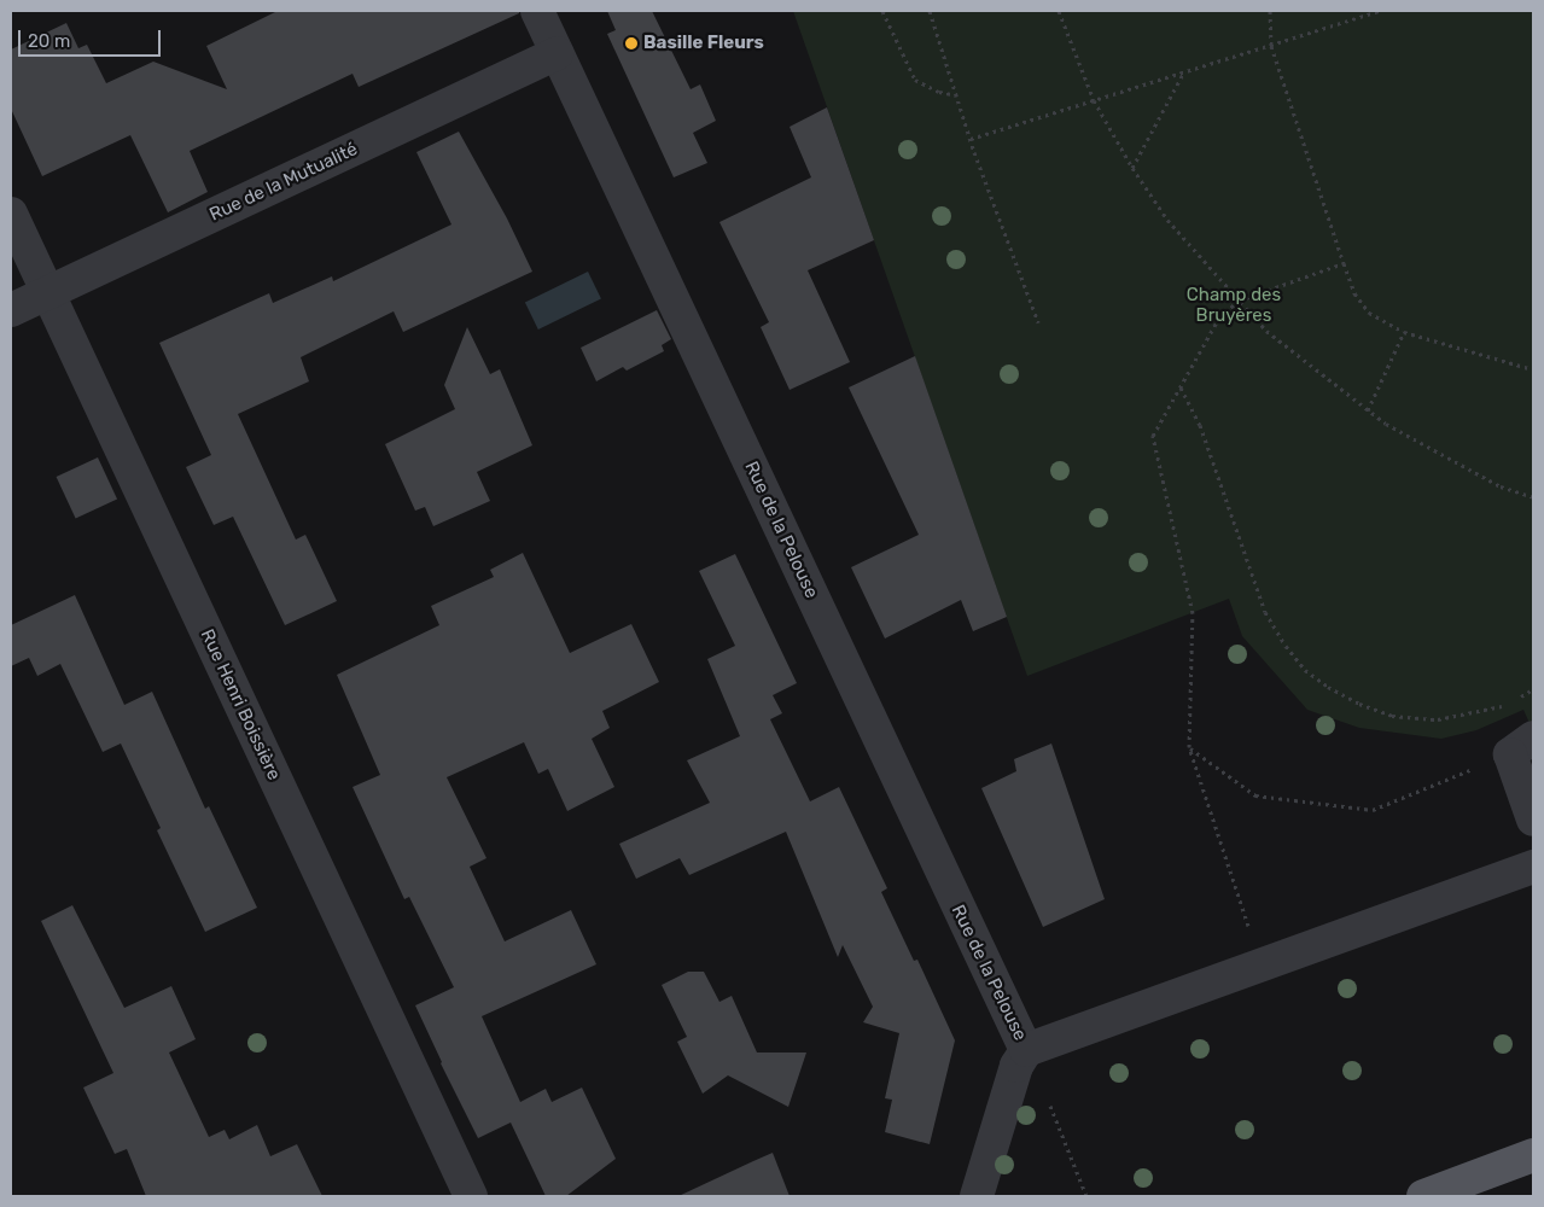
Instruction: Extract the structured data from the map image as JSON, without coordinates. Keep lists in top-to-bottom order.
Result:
{
  "streets": {
    "street": ["Rue de la Mutualité", "Rue de la Pelouse", "Rue Henri Boissière"]
  },
  "crossings": [
    ["Rue de la Mutualité", "Rue de la Pelouse"],
    ["Rue de la Mutualité", "Rue Henri Boissière"]
  ],
  "parks": ["Champ des Bruyères"],
  "places": ["Basille Fleurs"],
  "scale_bar": "20 m"
}
